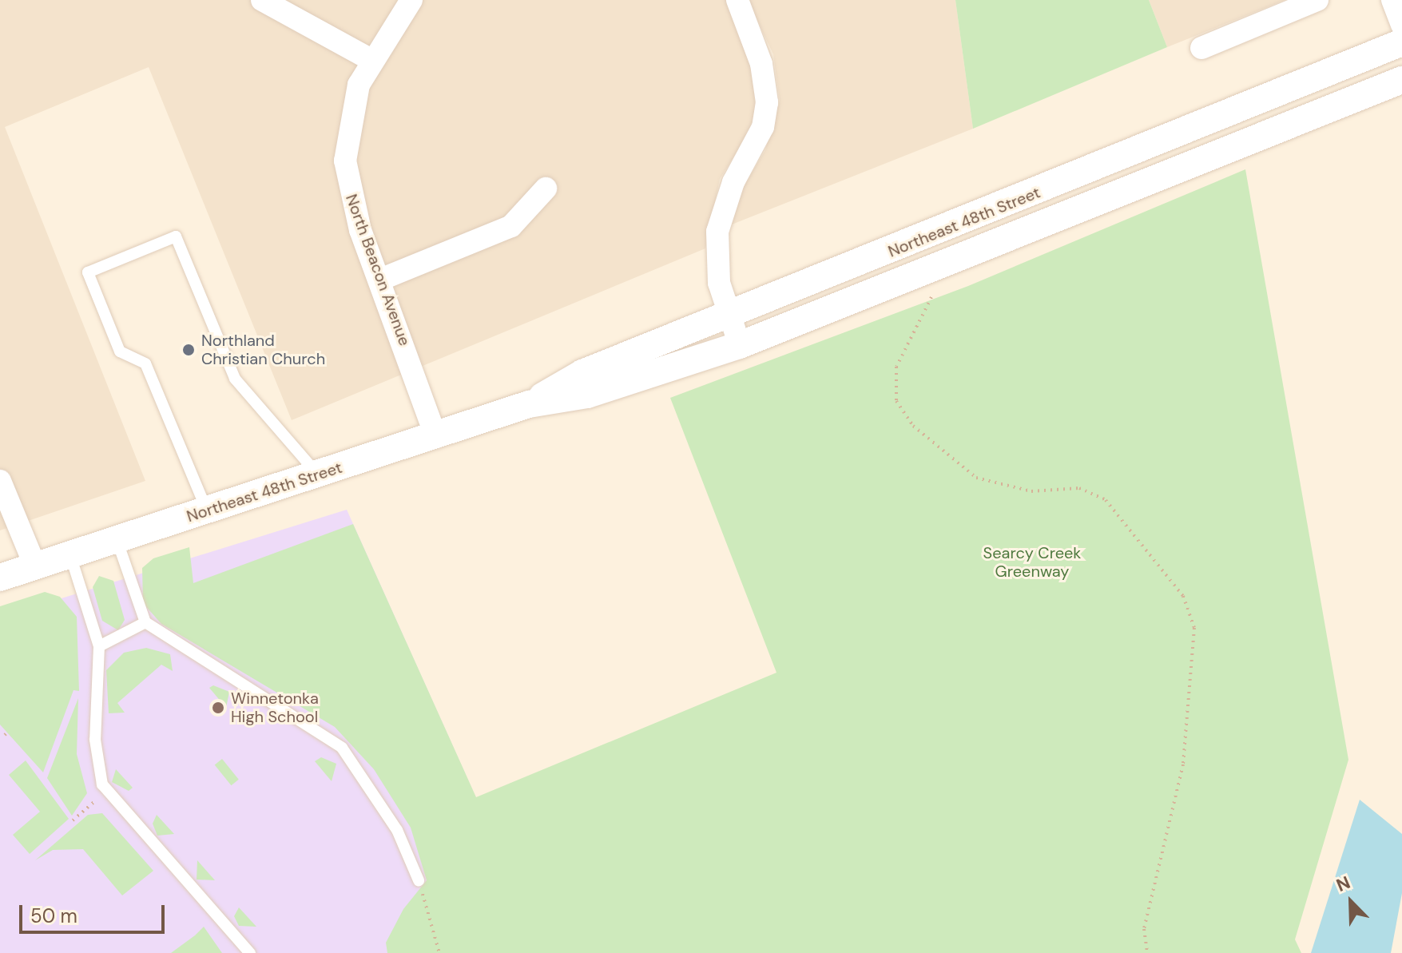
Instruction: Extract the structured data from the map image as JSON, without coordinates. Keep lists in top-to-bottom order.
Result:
{
  "streets": {
    "street": ["Northeast 48th Street", "North Beacon Avenue"]
  },
  "crossings": [
    ["Northeast 48th Street", "North Beacon Avenue"]
  ],
  "parks": ["Searcy Creek Greenway"],
  "places": ["Northland Christian Church", "Winnetonka High School"],
  "scale_bar": "50 m",
  "north": "top left"
}
